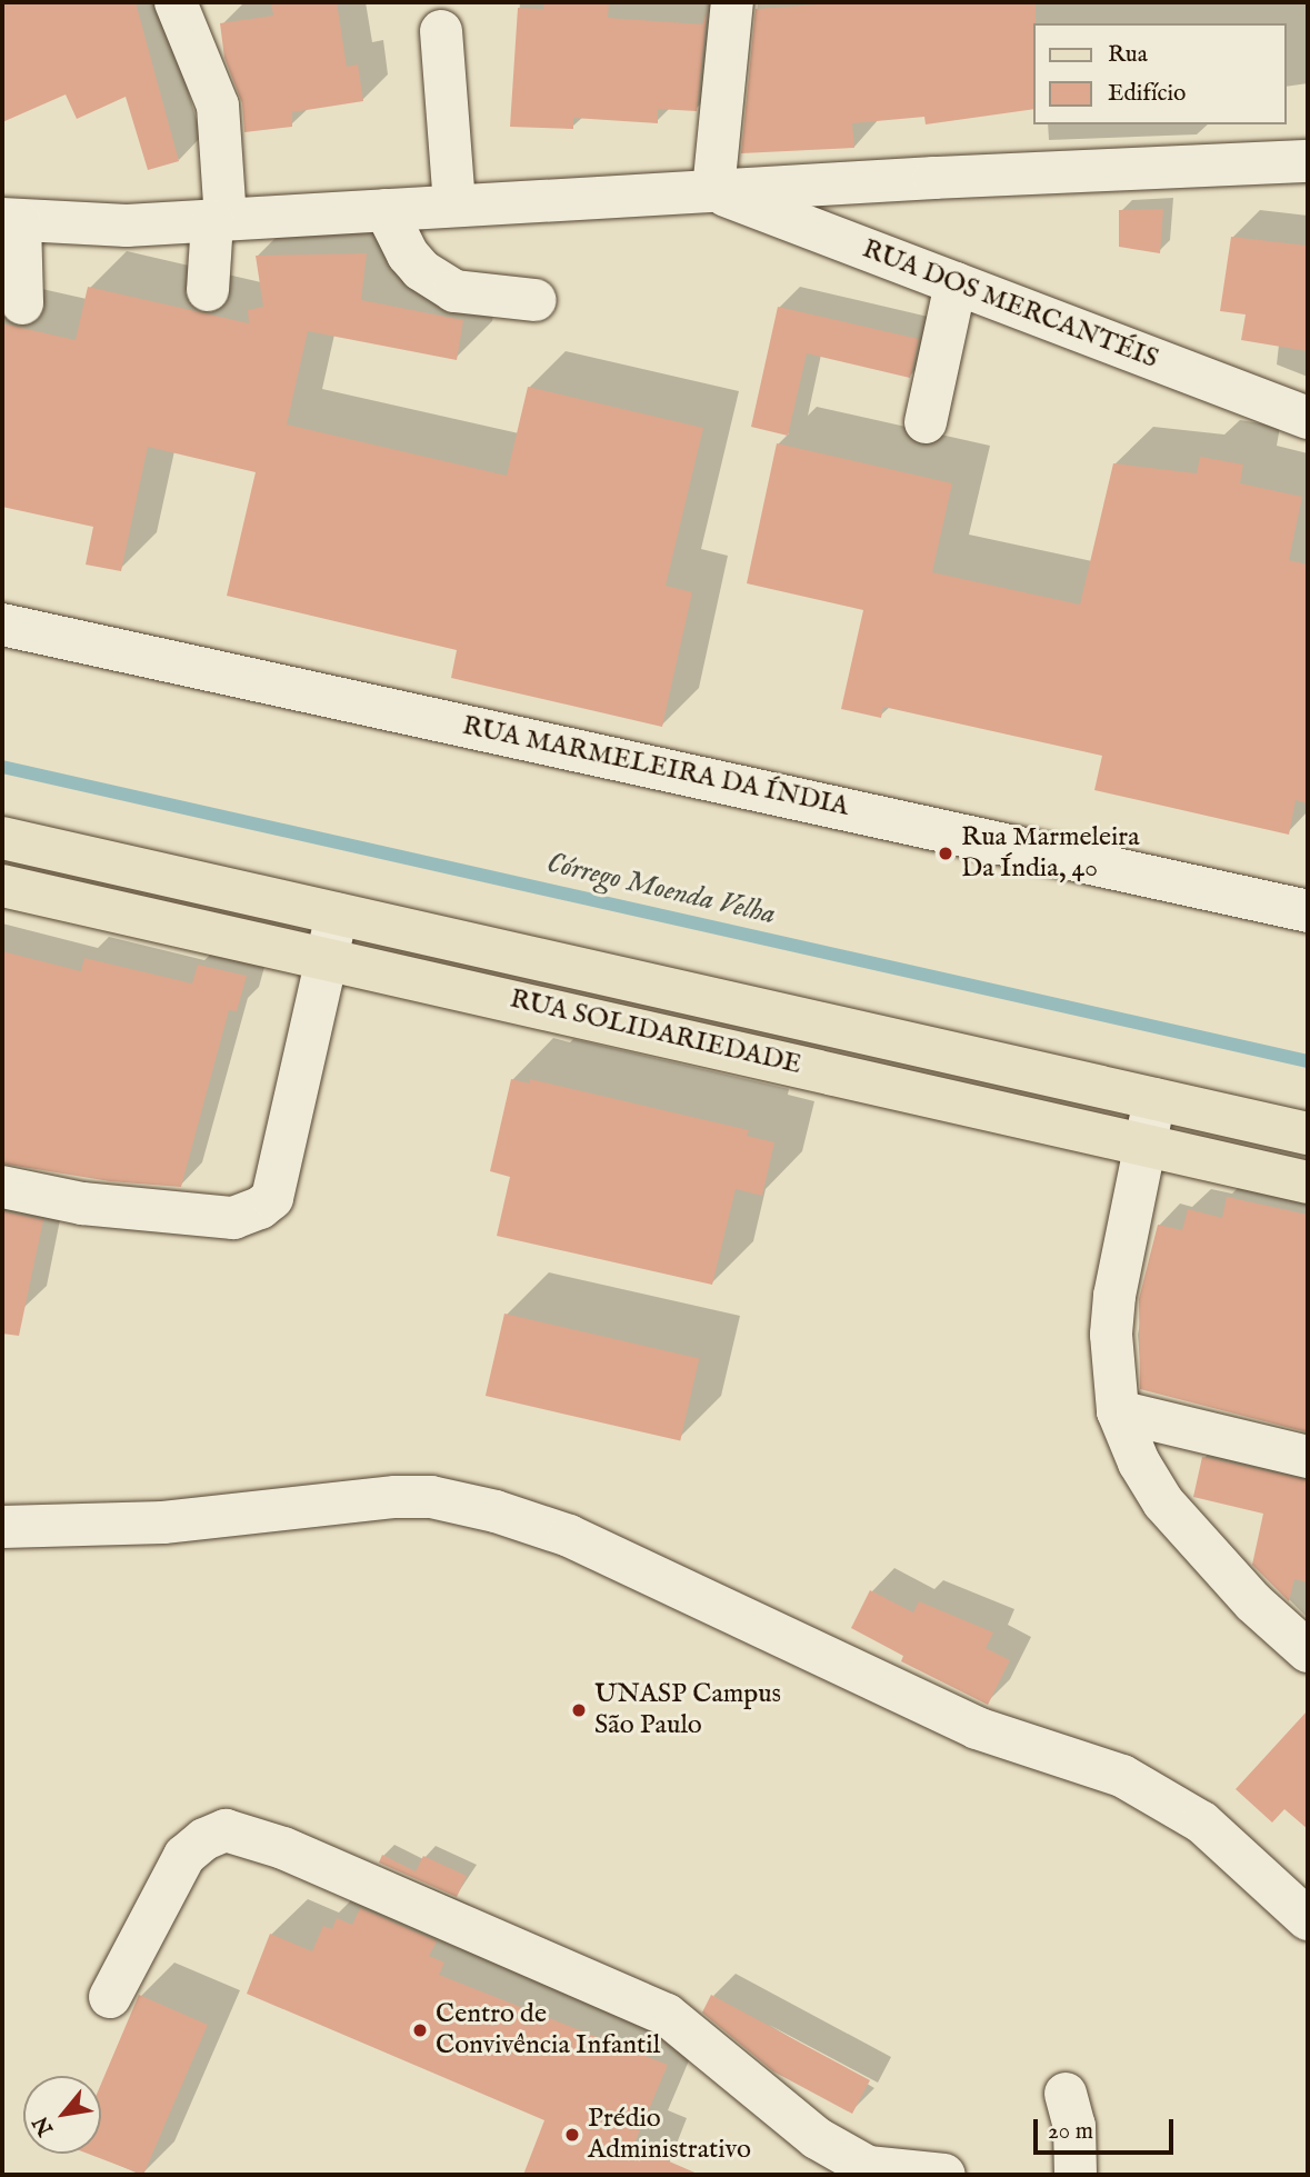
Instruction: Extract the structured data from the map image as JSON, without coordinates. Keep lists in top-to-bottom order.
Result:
{
  "streets": {
    "main road": ["RUA SOLIDARIEDADE"],
    "street": ["RUA DOS MERCANTÉIS", "RUA MARMELEIRA DA ÍNDIA"]
  },
  "water": ["Córrego Moenda Velha"],
  "places": [
    "Rua Marmeleira Da Índia, 40",
    "UNASP Campus São Paulo",
    "Centro de Convivência Infantil",
    "Prédio Administrativo"
  ],
  "legend": ["Rua", "Edifício"],
  "scale_bar": "20 m",
  "north": "bottom left"
}
